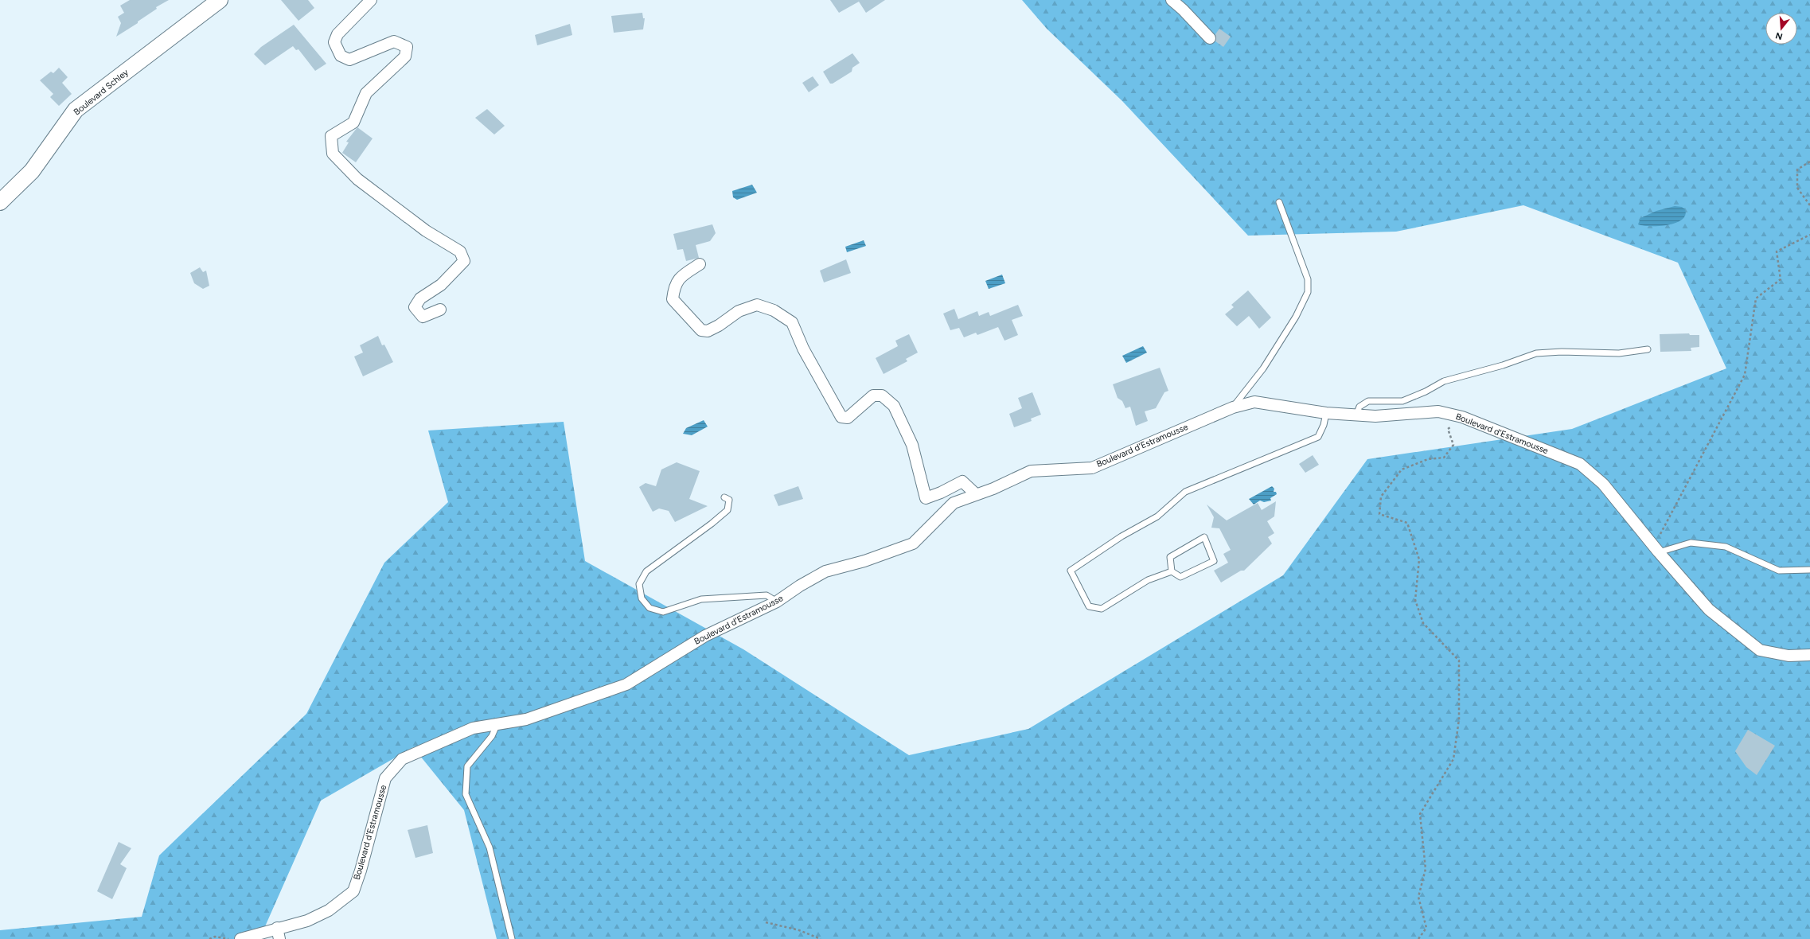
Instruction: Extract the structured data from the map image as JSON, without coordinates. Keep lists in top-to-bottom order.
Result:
{
  "streets": {
    "main road": ["Boulevard Schley"],
    "street": ["Boulevard d'Estramousse"]
  },
  "north": "bottom"
}
